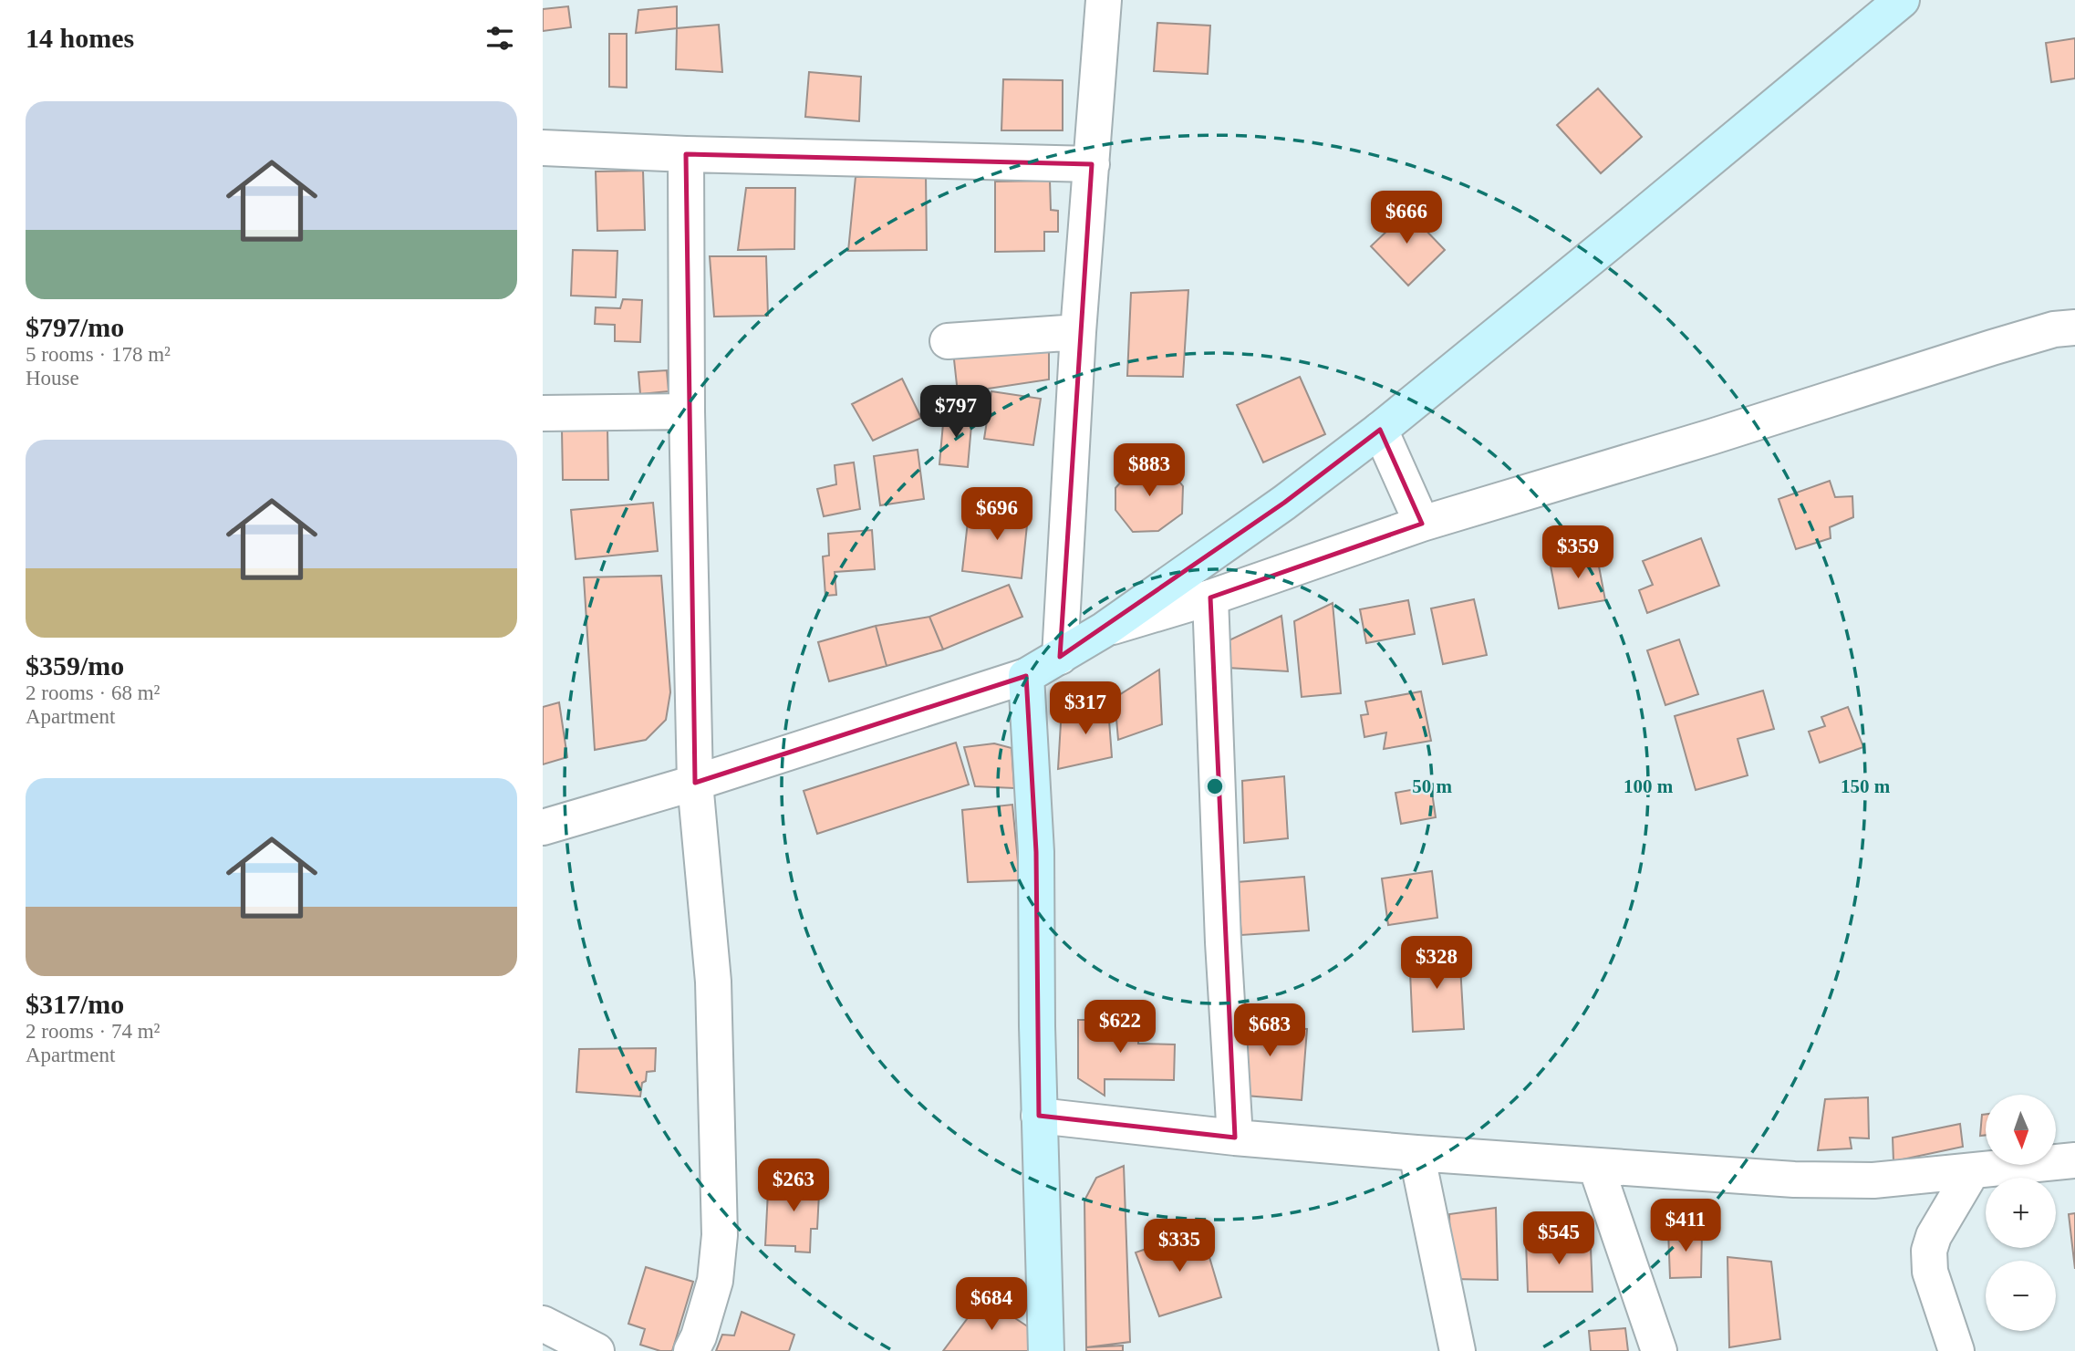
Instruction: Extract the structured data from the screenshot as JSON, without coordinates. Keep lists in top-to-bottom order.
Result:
{
  "north": "bottom",
  "page": {
    "heading": "14 homes",
    "list": [
      {
        "name": "$797/mo",
        "note": "5 rooms · 178 m² · House"
      },
      {
        "name": "$359/mo",
        "note": "2 rooms · 68 m² · Apartment"
      },
      {
        "name": "$317/mo",
        "note": "2 rooms · 74 m² · Apartment"
      }
    ],
    "price": [
      "$666",
      "$797",
      "$883",
      "$696",
      "$359",
      "$317",
      "$328",
      "$622",
      "$683",
      "$263",
      "$411",
      "$545",
      "$335",
      "$684"
    ],
    "map_buttons": ["+", "−"]
  },
  "rings": ["50 m", "100 m", "150 m"]
}
